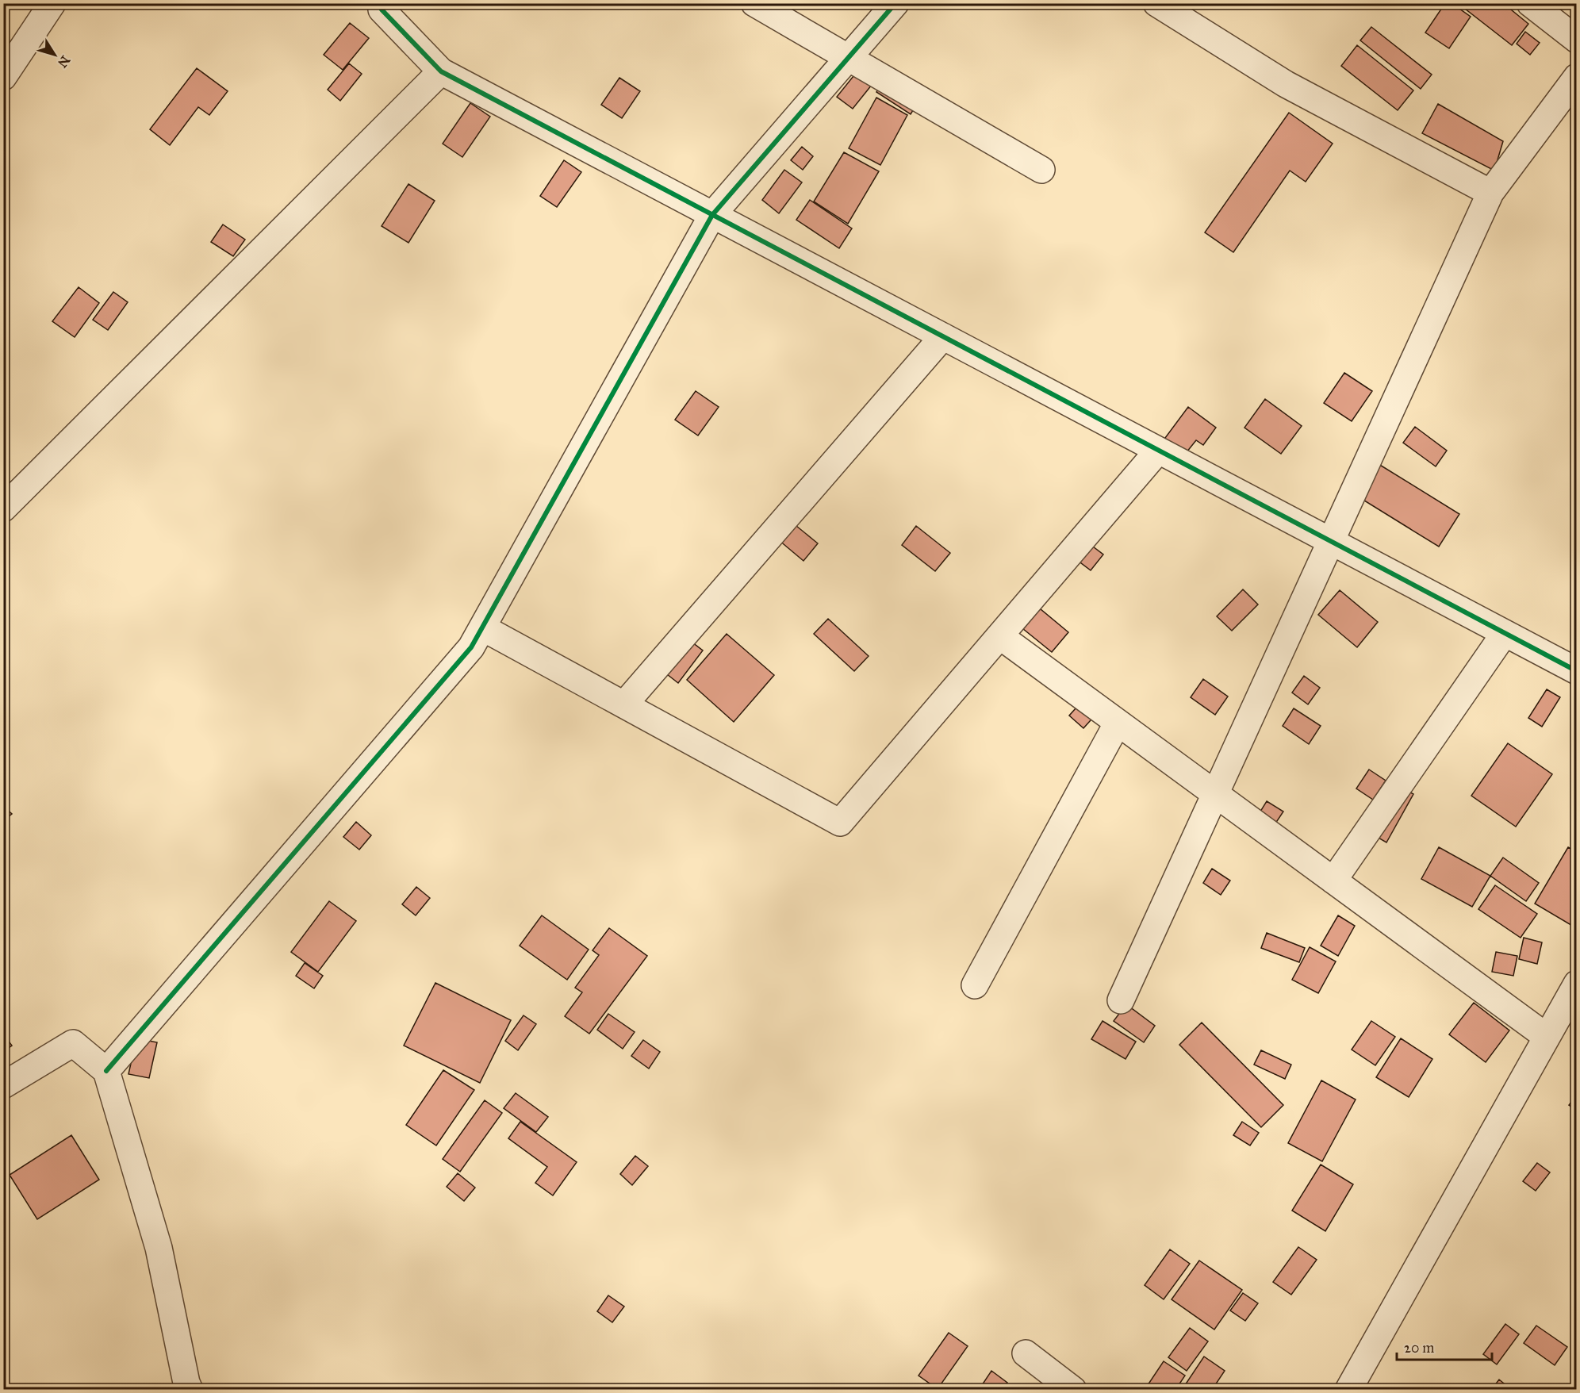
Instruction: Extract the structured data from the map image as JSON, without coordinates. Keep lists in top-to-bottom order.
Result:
{
  "scale_bar": "20 m",
  "north": "bottom right"
}
